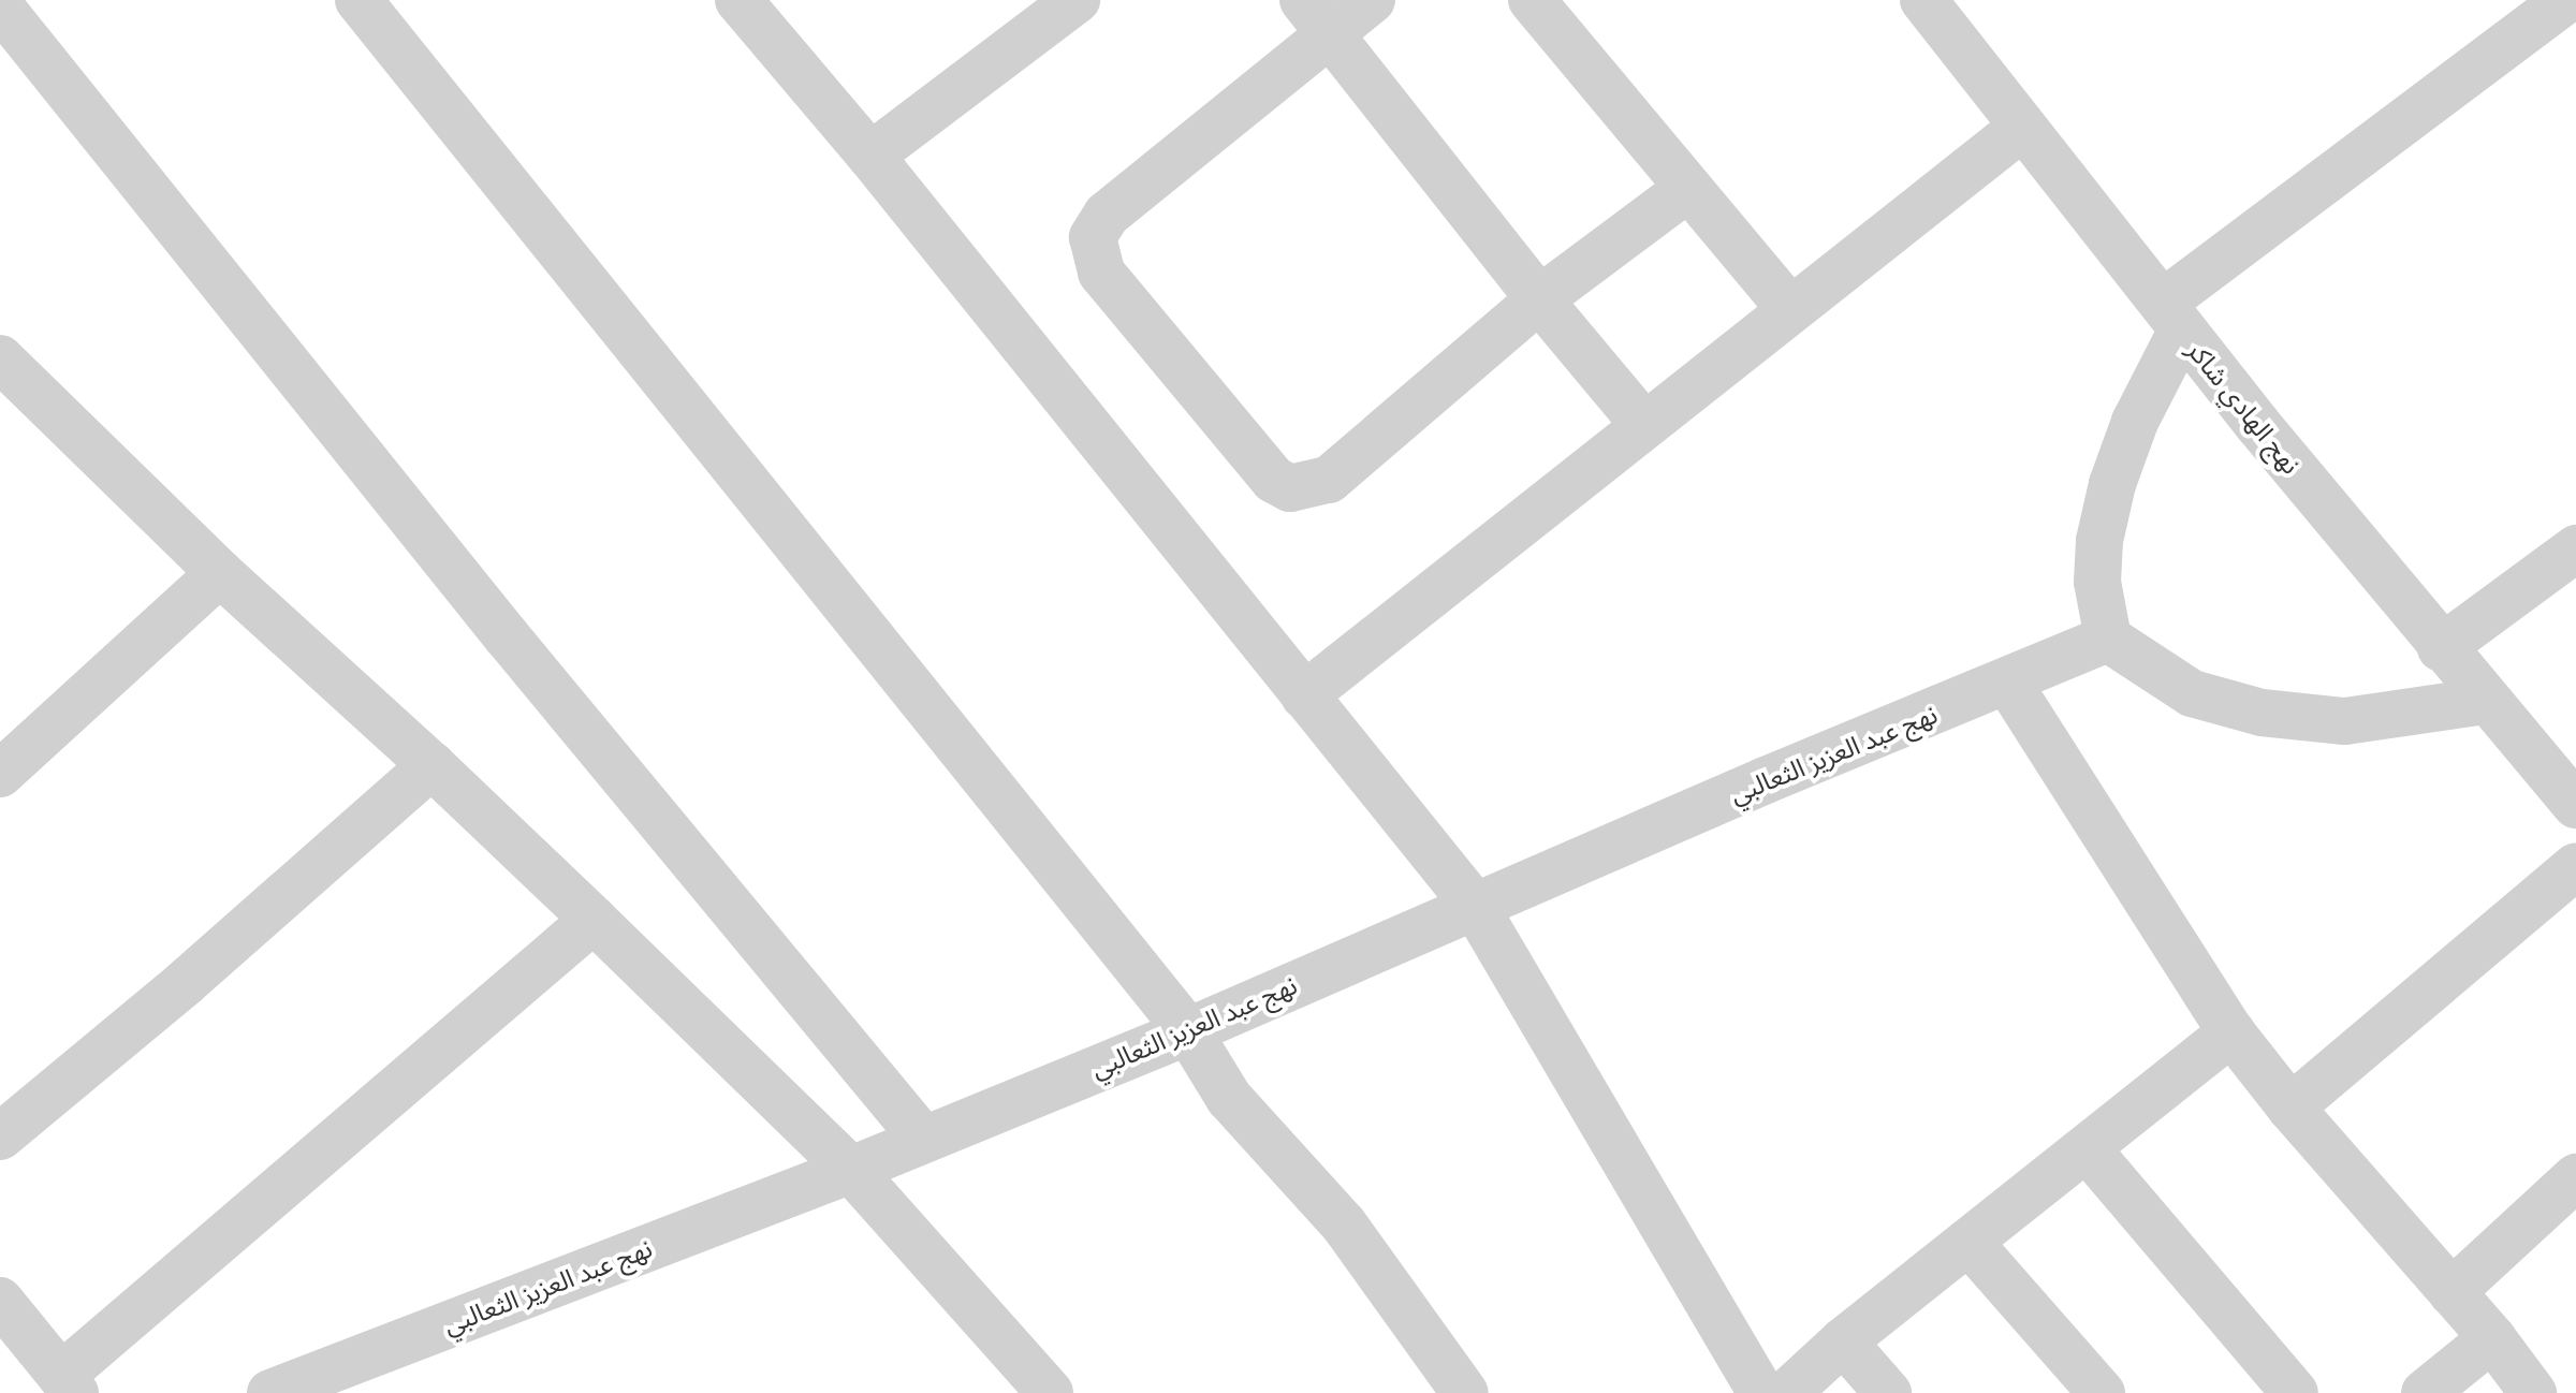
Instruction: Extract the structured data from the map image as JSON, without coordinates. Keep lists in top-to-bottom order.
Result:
{
  "streets": {
    "street": ["نهج الهادي شاكر", "نهج عبد العزيز الثعالبي"]
  }
}
